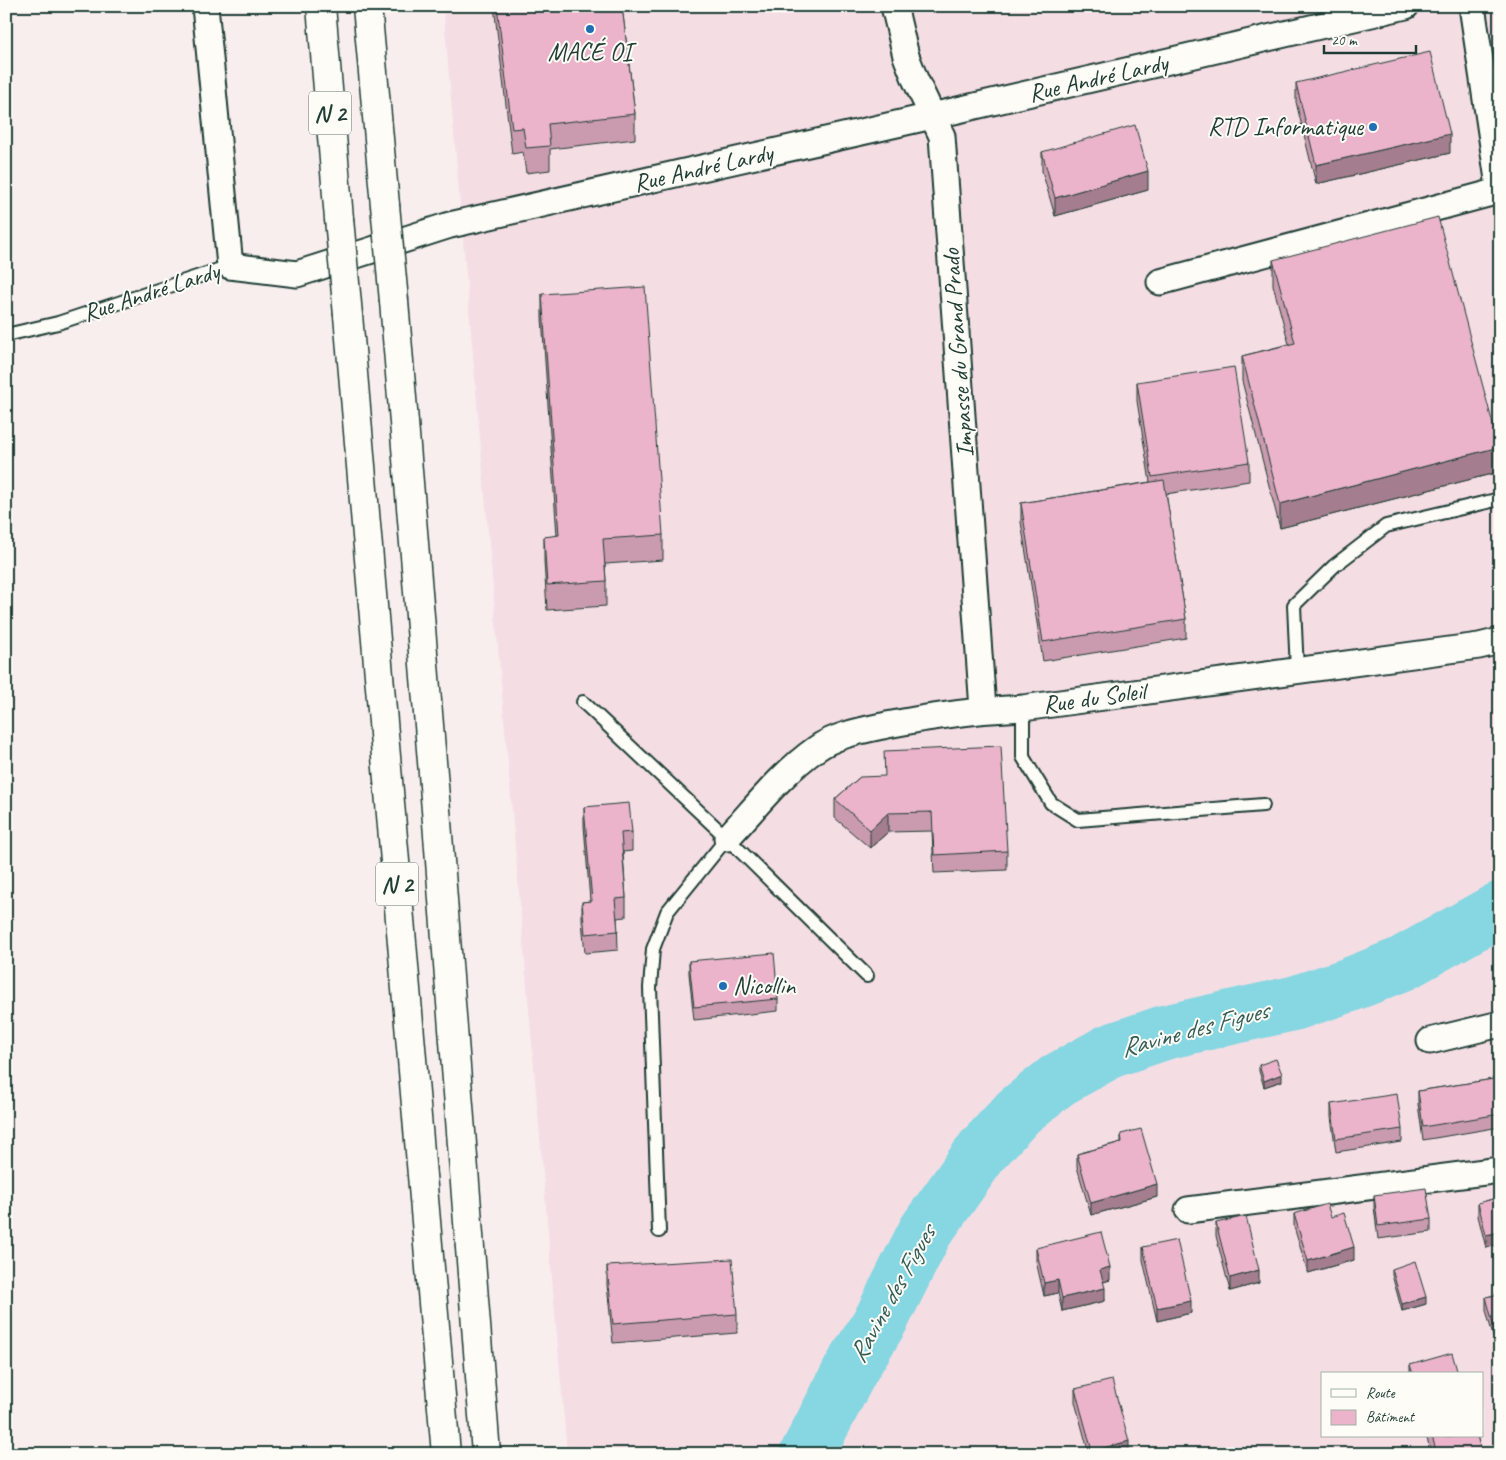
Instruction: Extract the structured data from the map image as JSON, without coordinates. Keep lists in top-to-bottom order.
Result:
{
  "streets": {
    "highway": ["N 2"],
    "street": ["Rue André Lardy", "Impasse du Grand Prado", "Rue du Soleil"]
  },
  "crossings": [
    ["Rue André Lardy", "Impasse du Grand Prado"],
    ["Impasse du Grand Prado", "Rue du Soleil"]
  ],
  "water": ["Ravine des Figues"],
  "places": ["MACÉ OI", "RTD Informatique", "Nicollin"],
  "legend": ["Route", "Bâtiment"],
  "scale_bar": "20 m"
}
